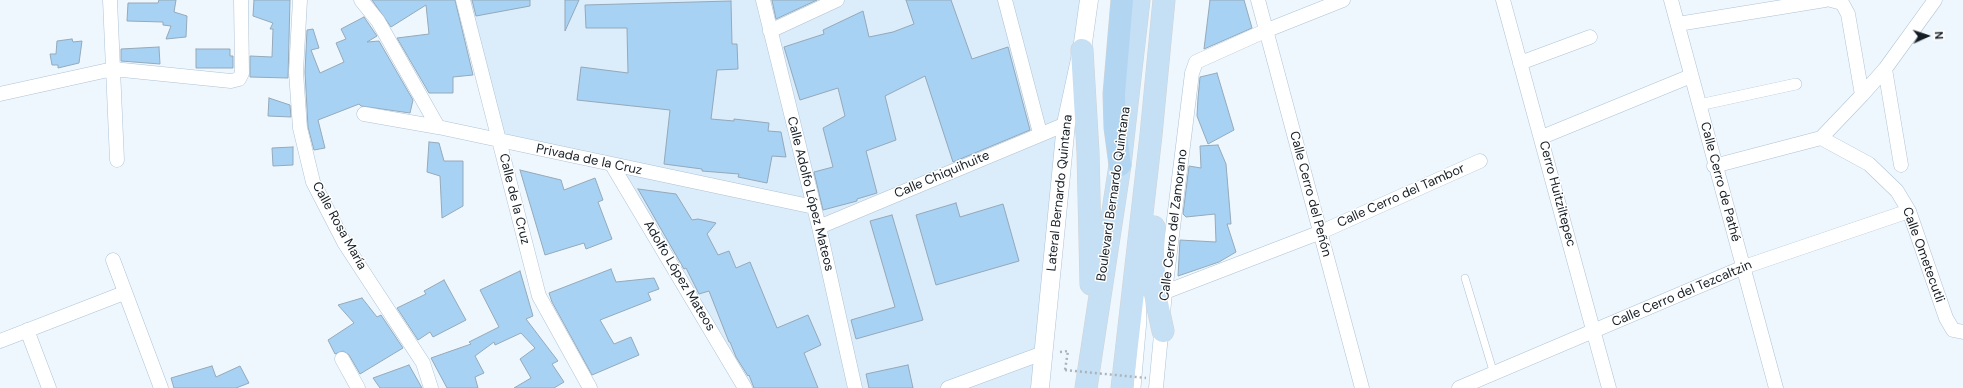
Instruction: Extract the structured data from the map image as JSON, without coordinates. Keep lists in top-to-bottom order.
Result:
{
  "streets": {
    "main road": ["Boulevard Bernardo Quintana"],
    "street": [
      "Privada de la Cruz",
      "Calle Chiquihuite",
      "Calle Cerro de Pathé",
      "Lateral Bernardo Quintana",
      "Calle Adolfo López Mateos",
      "Calle Cerro del Peñón",
      "Cerro Huitziltepec",
      "Calle Cerro del Tambor",
      "Calle de la Cruz",
      "Calle Cerro del Zamorano",
      "Calle Rosa María",
      "Calle Ometecutli",
      "Adolfo López Mateos",
      "Calle Cerro del Tezcaltzin"
    ]
  },
  "crossings": [
    ["Privada de la Cruz", "Calle Adolfo López Mateos"],
    ["Privada de la Cruz", "Calle de la Cruz"],
    ["Privada de la Cruz", "Adolfo López Mateos"],
    ["Calle Chiquihuite", "Lateral Bernardo Quintana"],
    ["Calle Chiquihuite", "Calle Adolfo López Mateos"],
    ["Calle Cerro de Pathé", "Calle Cerro del Tezcaltzin"],
    ["Calle Cerro del Peñón", "Calle Cerro del Tambor"],
    ["Calle Cerro del Peñón", "Calle Cerro del Zamorano"],
    ["Cerro Huitziltepec", "Calle Cerro del Tezcaltzin"],
    ["Calle Cerro del Tambor", "Calle Cerro del Zamorano"],
    ["Calle Ometecutli", "Calle Cerro del Tezcaltzin"]
  ],
  "north": "right"
}
